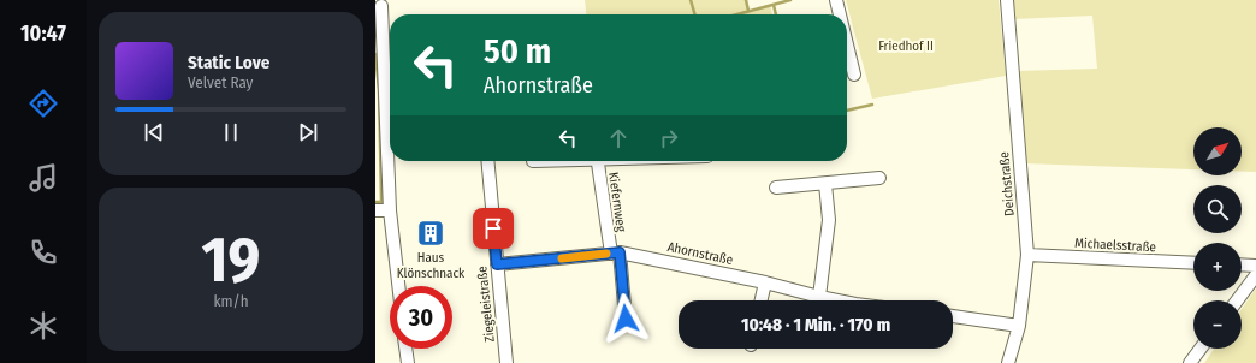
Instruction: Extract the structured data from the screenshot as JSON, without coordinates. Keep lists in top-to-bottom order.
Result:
{
  "streets": {
    "street": [
      "Deichstraße",
      "Kiefernweg",
      "Michaelsstraße",
      "Ahornstraße",
      "Ziegeleistraße"
    ]
  },
  "crossings": [
    ["Deichstraße", "Michaelsstraße"],
    ["Kiefernweg", "Ahornstraße"],
    ["Ahornstraße", "Ziegeleistraße"]
  ],
  "parks": ["Friedhof II"],
  "places": {
    "building": ["Haus Klönschnack"]
  },
  "north": "top right",
  "page": {
    "tabs": "10:47",
    "turn": ["50 m", "Ahornstraße"],
    "song": ["Static Love", "Velvet Ray"],
    "map_buttons": ["+", "−"],
    "tile": ["19", "km/h"],
    "limit": "30",
    "trip": "10:48 · 1 Min. · 170 m"
  }
}
